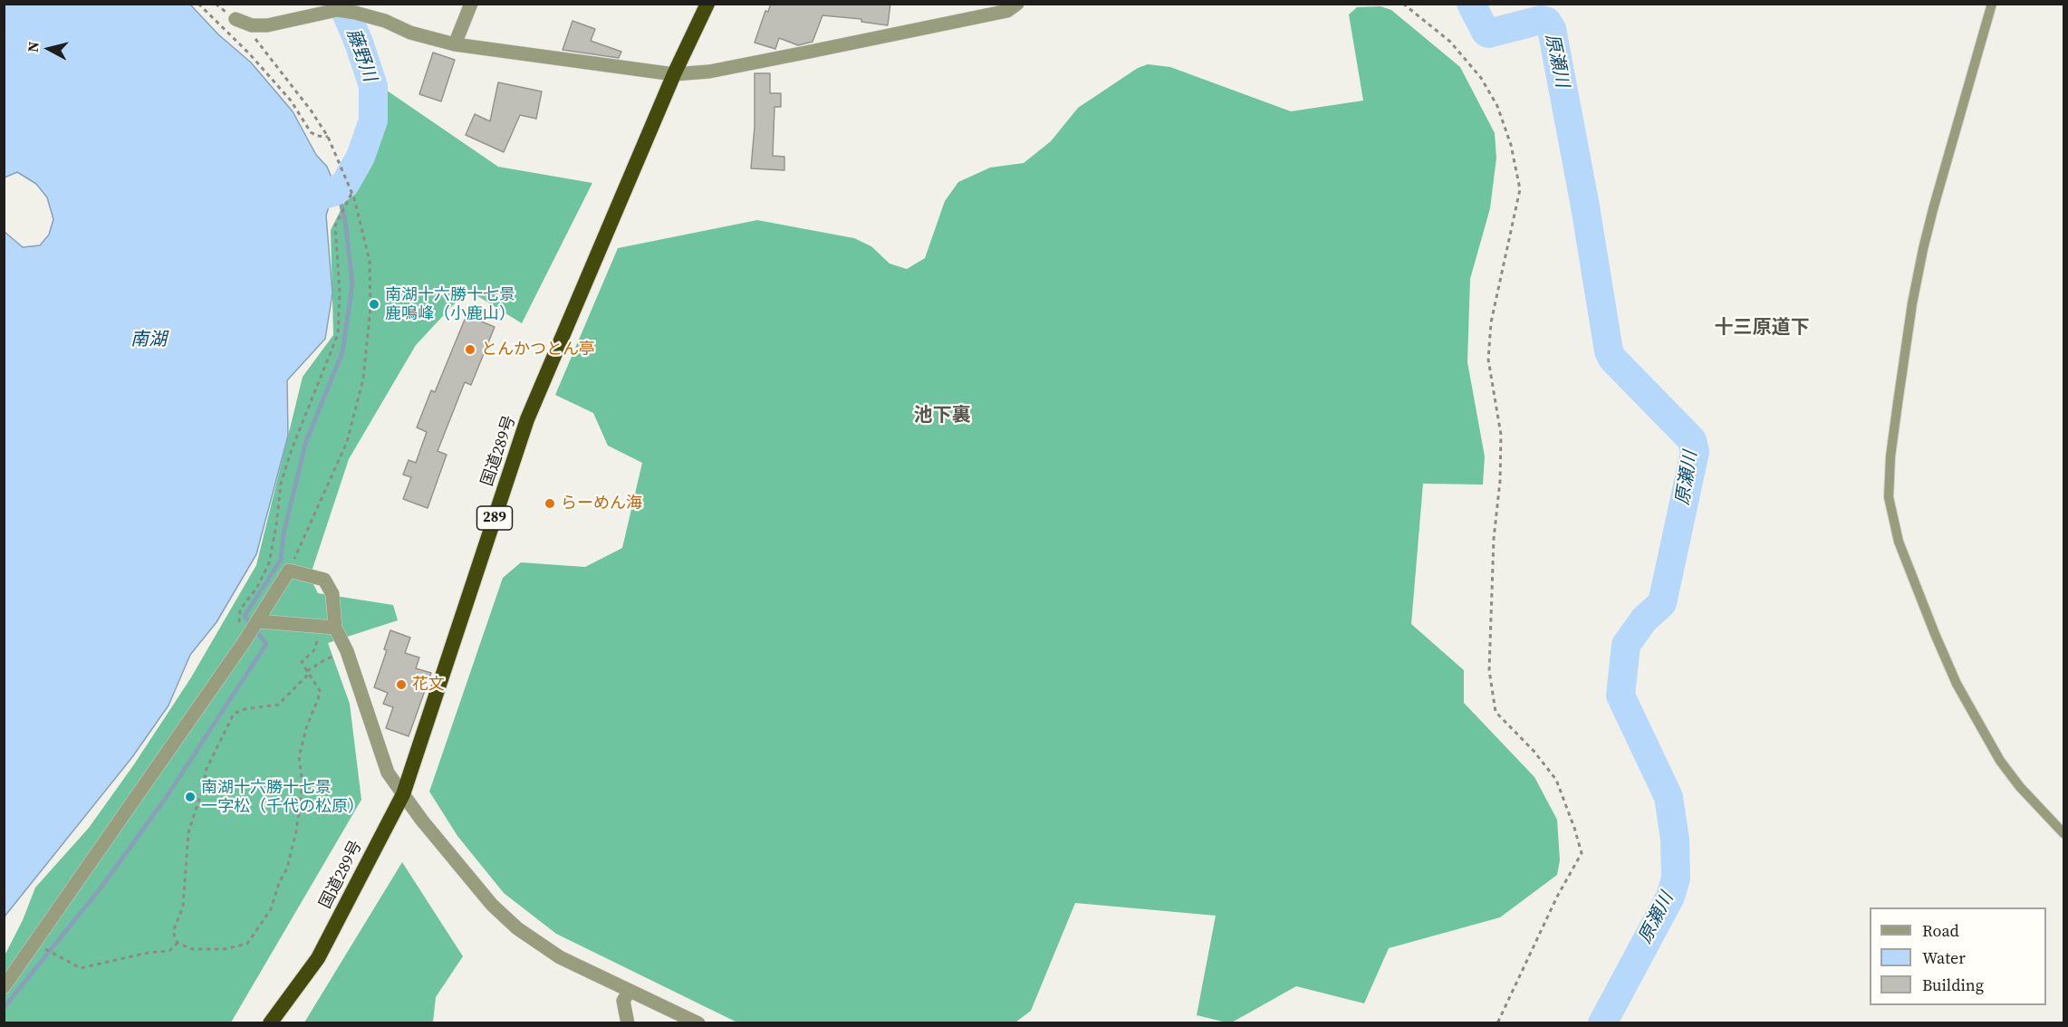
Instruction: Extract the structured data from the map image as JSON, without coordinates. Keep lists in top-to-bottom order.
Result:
{
  "streets": {
    "highway": ["国道289号", "289"]
  },
  "districts": ["十三原道下", "池下裏"],
  "water": ["藤野川", "原瀬川", "南湖"],
  "places": [
    "南湖十六勝十七景 鹿鳴峰（小鹿山）",
    "とんかつとん亭",
    "らーめん海",
    "花文",
    "南湖十六勝十七景 一字松（千代の松原）"
  ],
  "legend": ["Road", "Water", "Building"],
  "north": "left"
}
